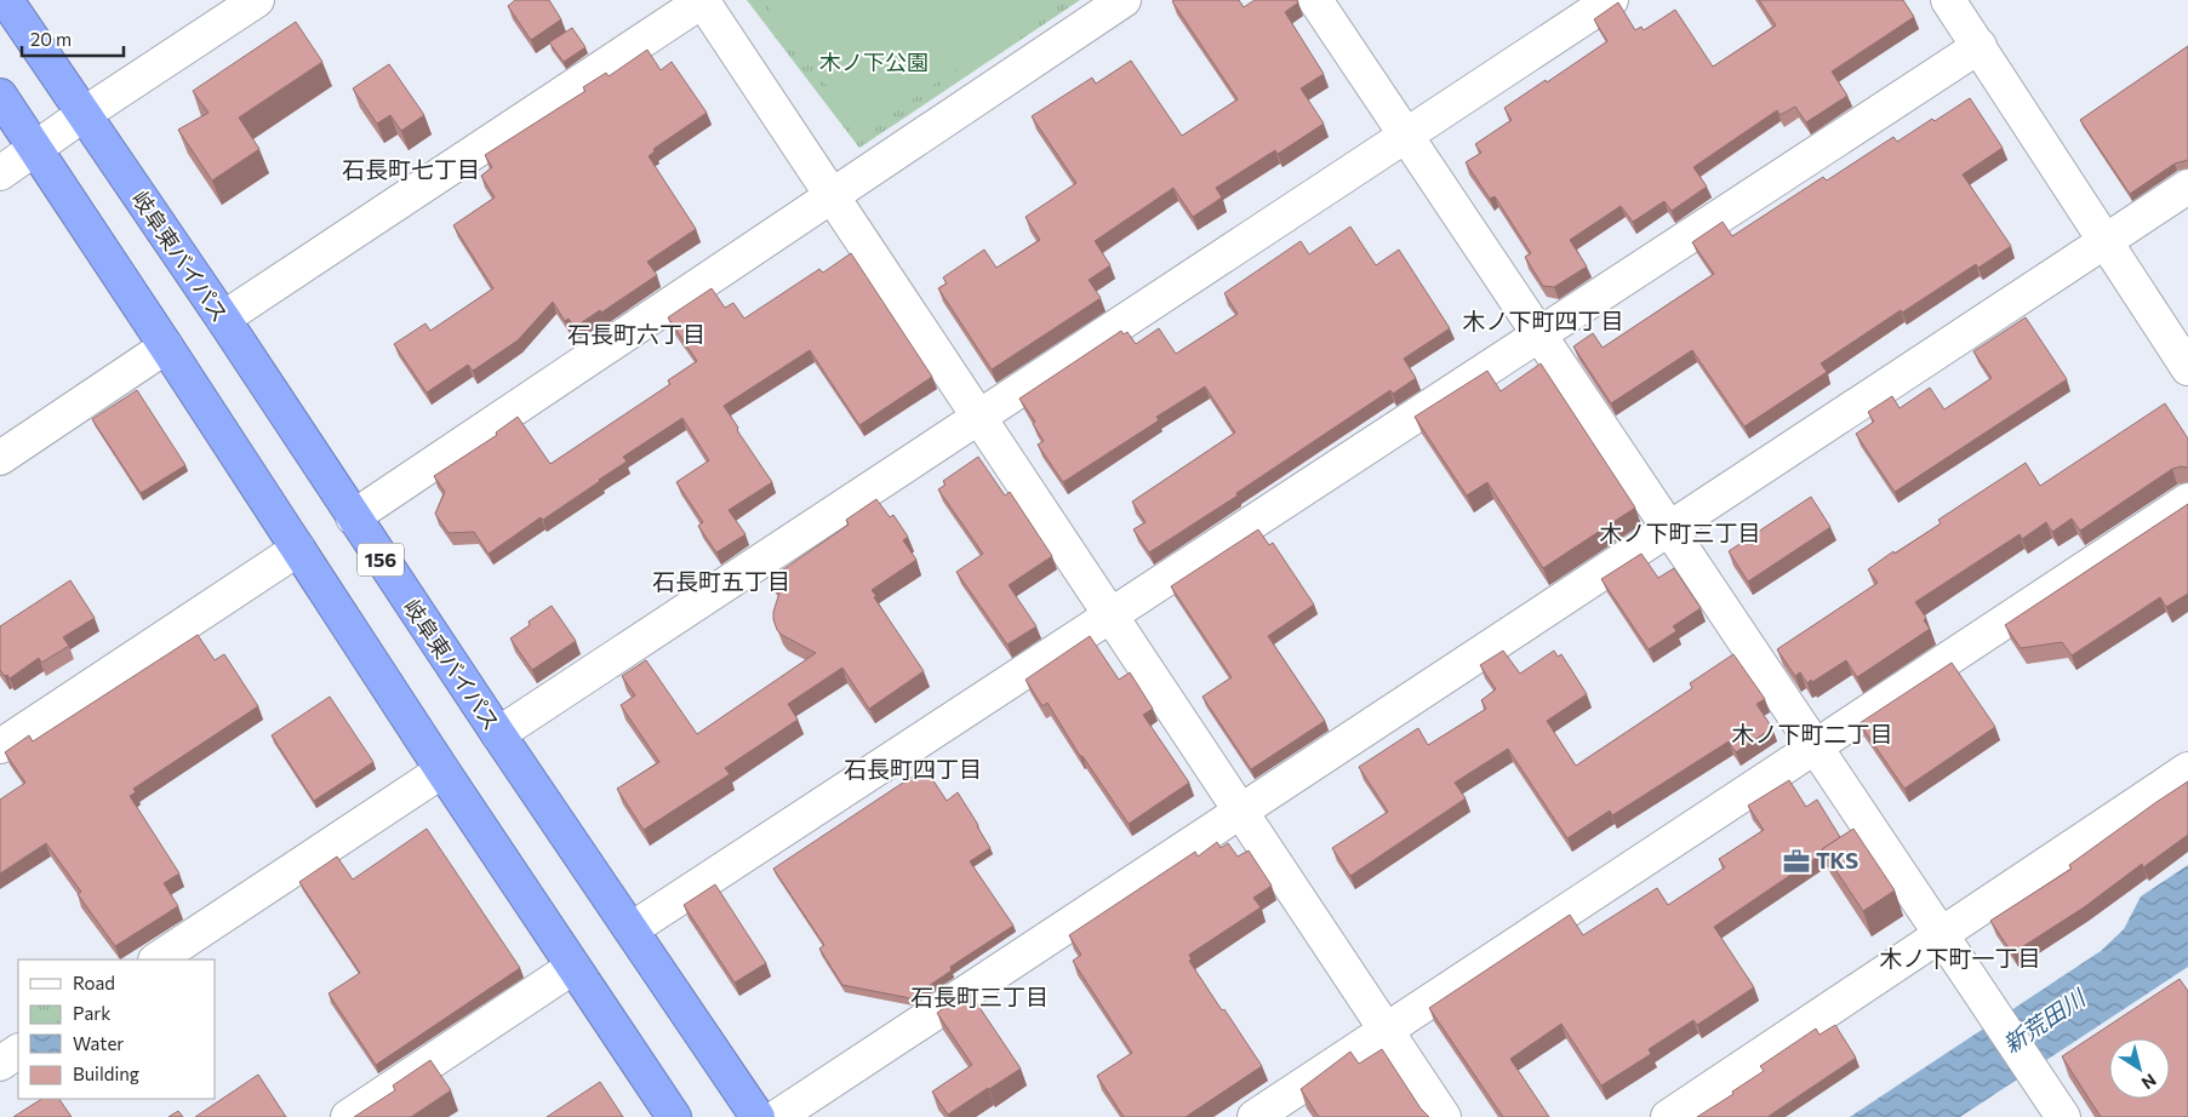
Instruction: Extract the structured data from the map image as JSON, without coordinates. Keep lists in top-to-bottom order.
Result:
{
  "streets": {
    "highway": ["岐阜東バイパス", "156"]
  },
  "districts": [
    "石長町七丁目",
    "木ノ下町四丁目",
    "石長町六丁目",
    "木ノ下町三丁目",
    "石長町五丁目",
    "木ノ下町二丁目",
    "石長町四丁目",
    "木ノ下町一丁目",
    "石長町三丁目"
  ],
  "water": ["新荒田川"],
  "parks": ["木ノ下公園"],
  "places": {
    "office": ["TKS"]
  },
  "legend": [
    "Road",
    "Park",
    "Water",
    "Building"
  ],
  "scale_bar": "20 m",
  "north": "bottom right"
}
